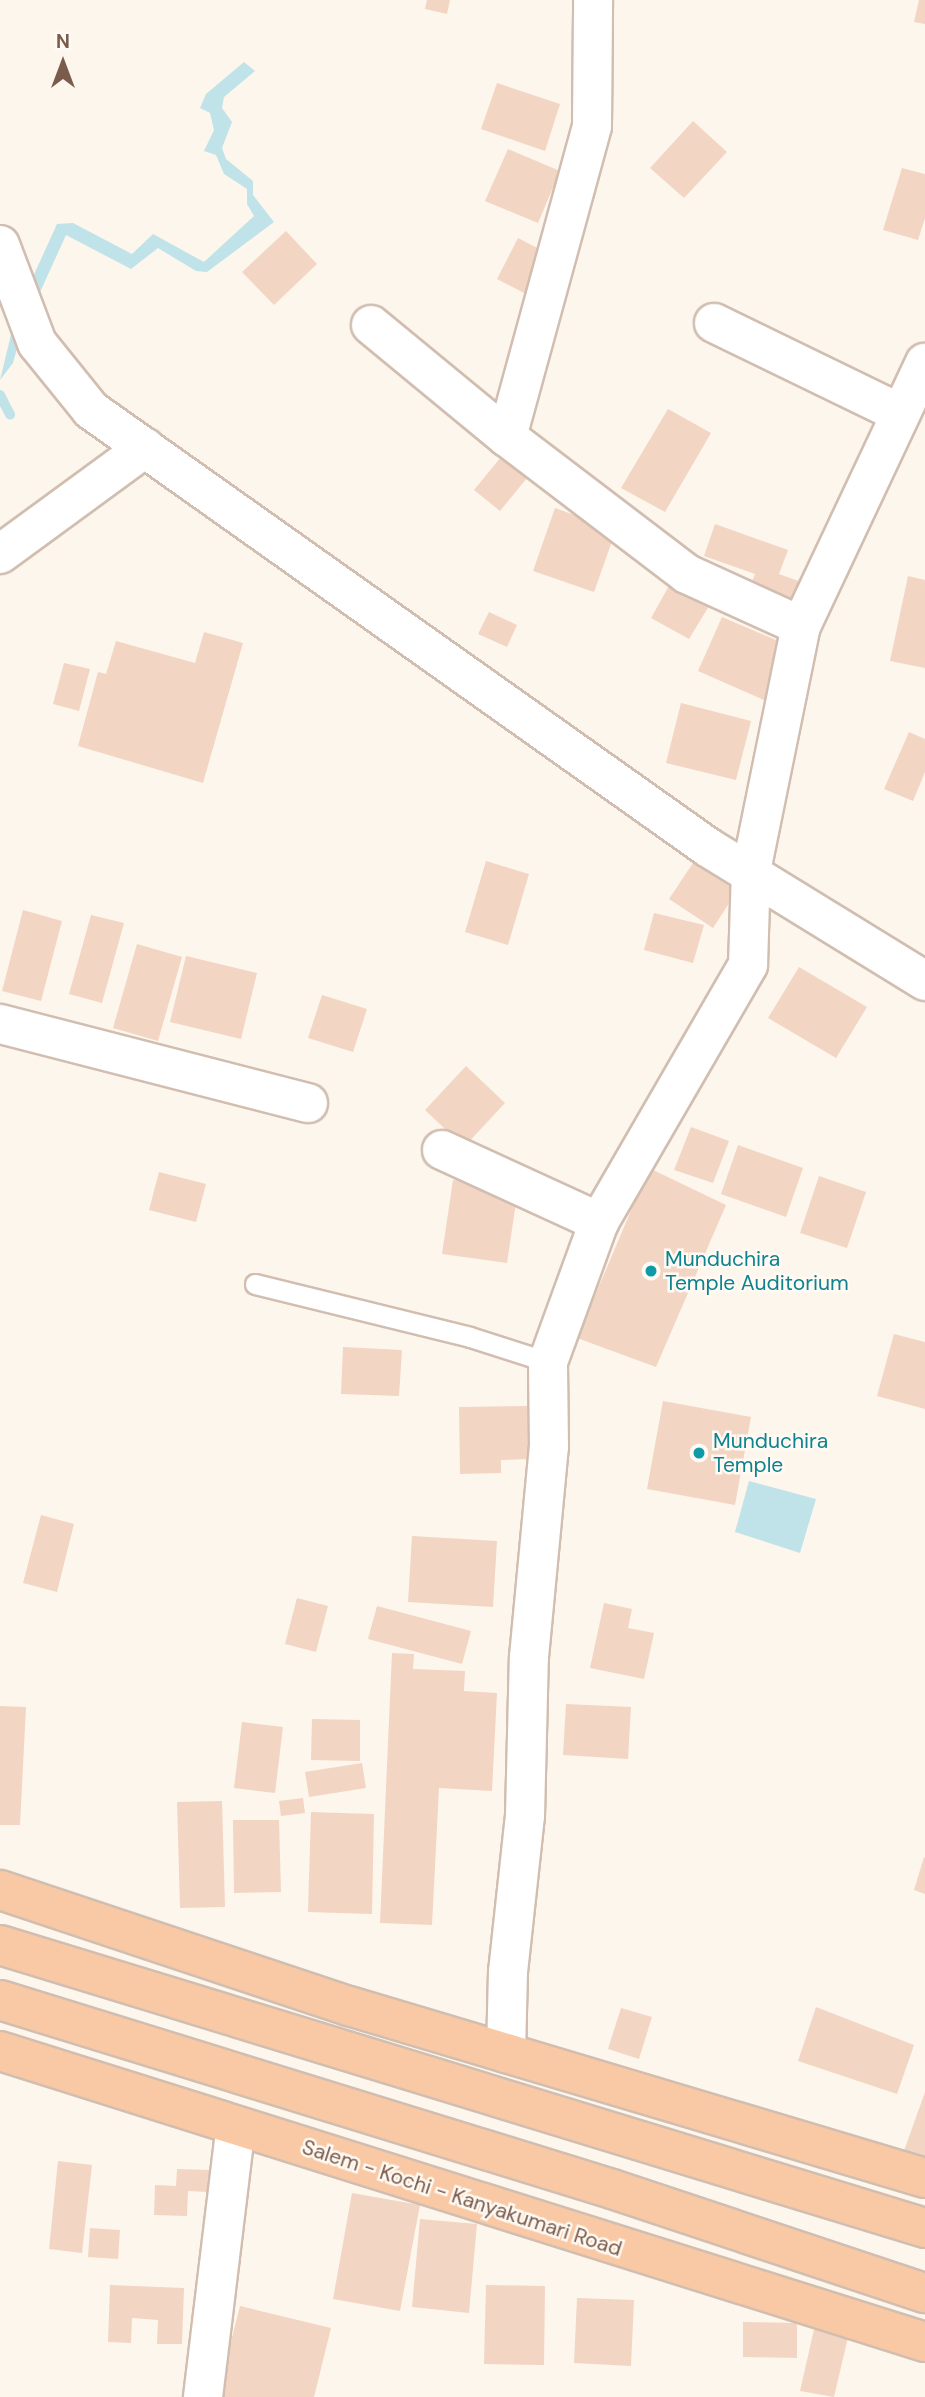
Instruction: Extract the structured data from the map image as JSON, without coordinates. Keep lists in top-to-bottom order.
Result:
{
  "streets": {
    "highway": ["Salem - Kochi - Kanyakumari Road"]
  },
  "places": ["Munduchira Temple Auditorium", "Munduchira Temple"],
  "north": "top"
}
